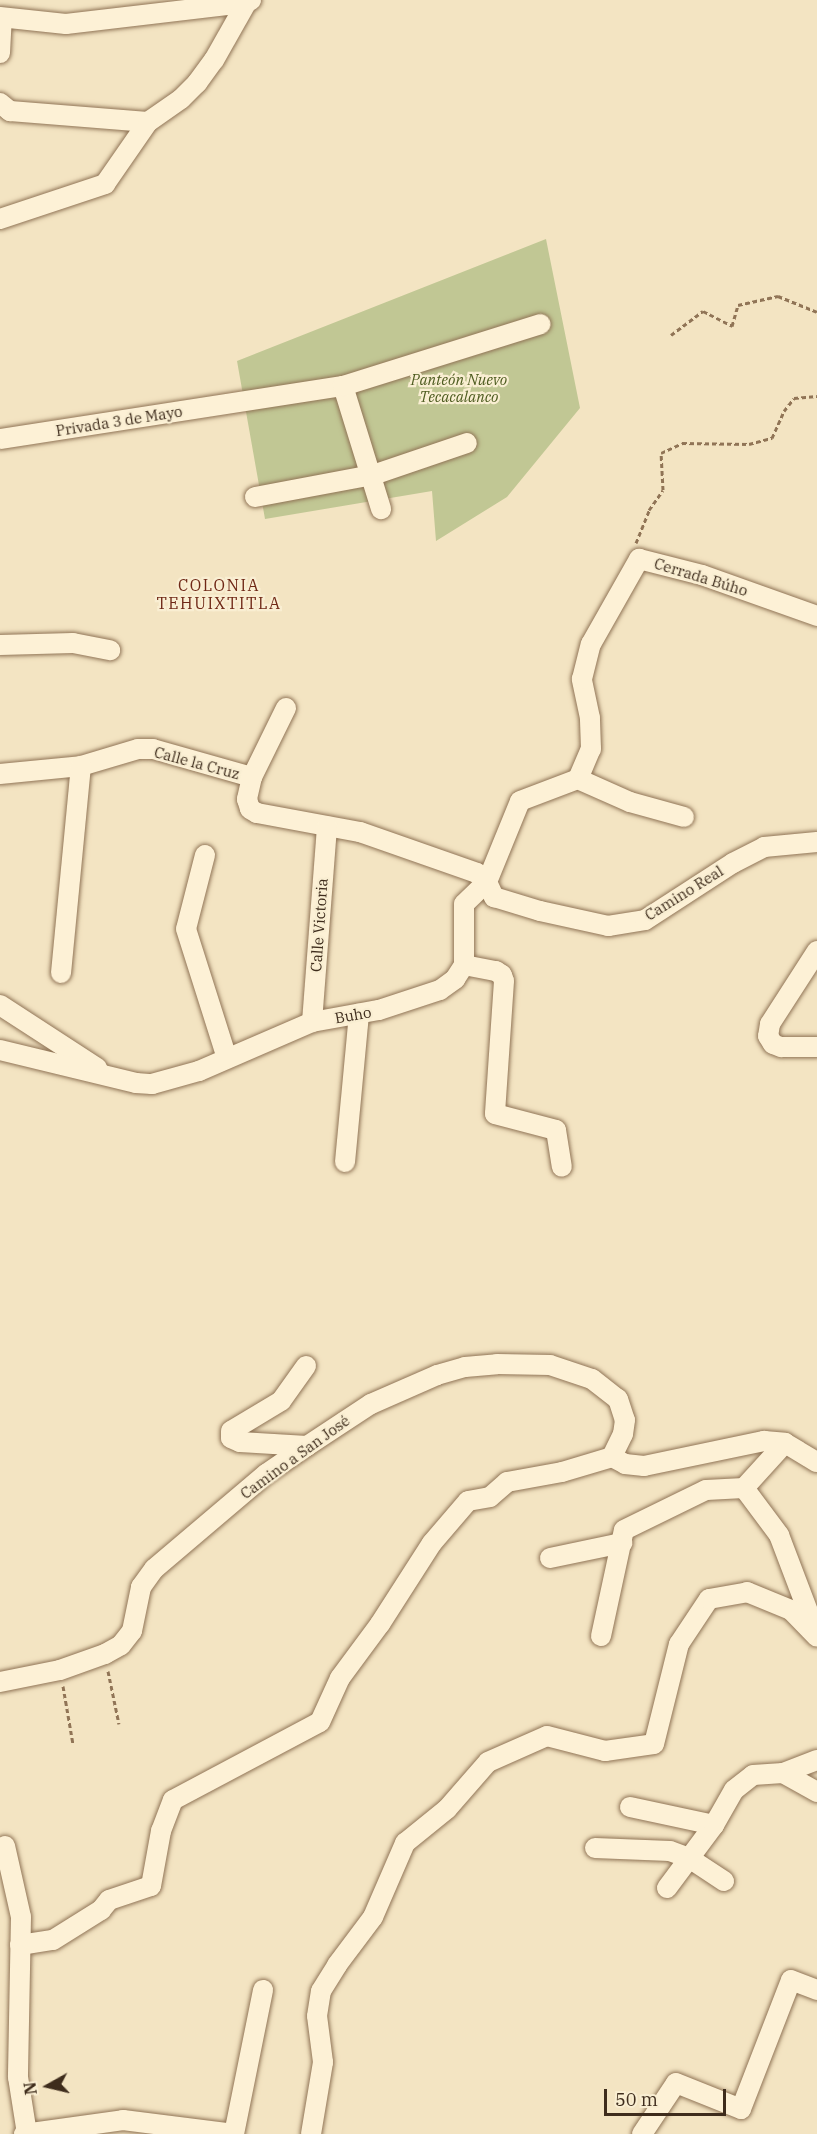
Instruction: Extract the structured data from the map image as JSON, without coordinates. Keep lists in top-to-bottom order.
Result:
{
  "streets": {
    "street": [
      "Privada 3 de Mayo",
      "Cerrada Búho",
      "Calle la Cruz",
      "Camino Real",
      "Calle Victoria",
      "Buho",
      "Camino a San José"
    ]
  },
  "crossings": [
    ["Calle Victoria", "Buho"]
  ],
  "districts": ["COLONIA TEHUIXTITLA"],
  "parks": ["Panteón Nuevo Tecacalanco"],
  "scale_bar": "50 m",
  "north": "left"
}
